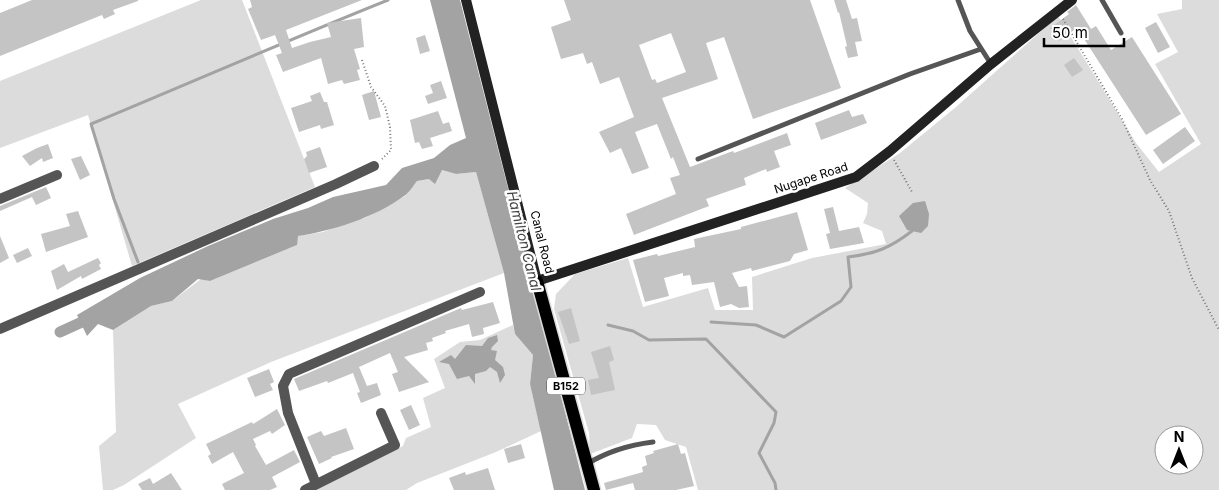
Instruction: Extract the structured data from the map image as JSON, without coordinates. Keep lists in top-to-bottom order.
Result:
{
  "streets": {
    "main road": ["Nugape Road", "Canal Road", "B152"]
  },
  "crossings": [
    ["Nugape Road", "Canal Road"]
  ],
  "water": ["Hamilton Canal"],
  "scale_bar": "50 m",
  "north": "top"
}
